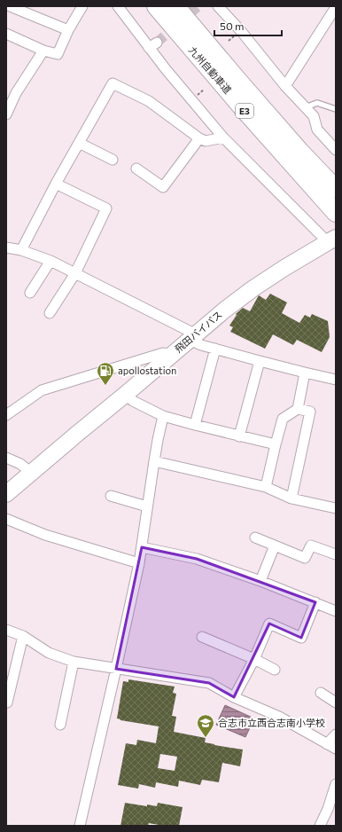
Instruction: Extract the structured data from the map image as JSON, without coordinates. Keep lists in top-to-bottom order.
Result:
{
  "streets": {
    "highway": ["九州自動車道", "E3", "飛田バイパス"]
  },
  "places": {
    "fuel station": ["apollostation"],
    "school or university": ["合志市立西合志南小学校"]
  },
  "scale_bar": "50 m"
}
